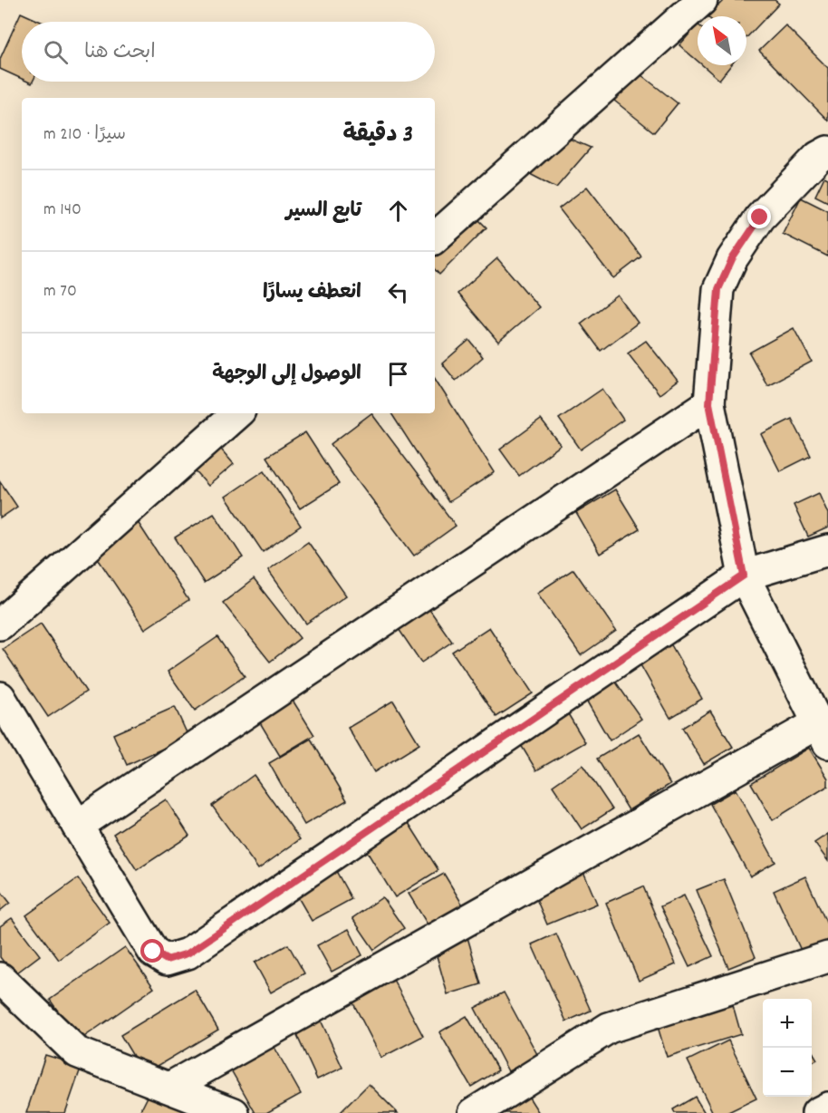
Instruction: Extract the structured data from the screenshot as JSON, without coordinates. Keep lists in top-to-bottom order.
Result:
{
  "north": "top left",
  "page": {
    "search": "ابحث هنا",
    "heading": ["3 دقيقة", "سيرًا · 210 m"],
    "list": [
      ["تابع السير", "140 m"],
      ["انعطف يسارًا", "70 m"],
      "الوصول إلى الوجهة"
    ],
    "map_buttons": ["+", "−"]
  }
}
